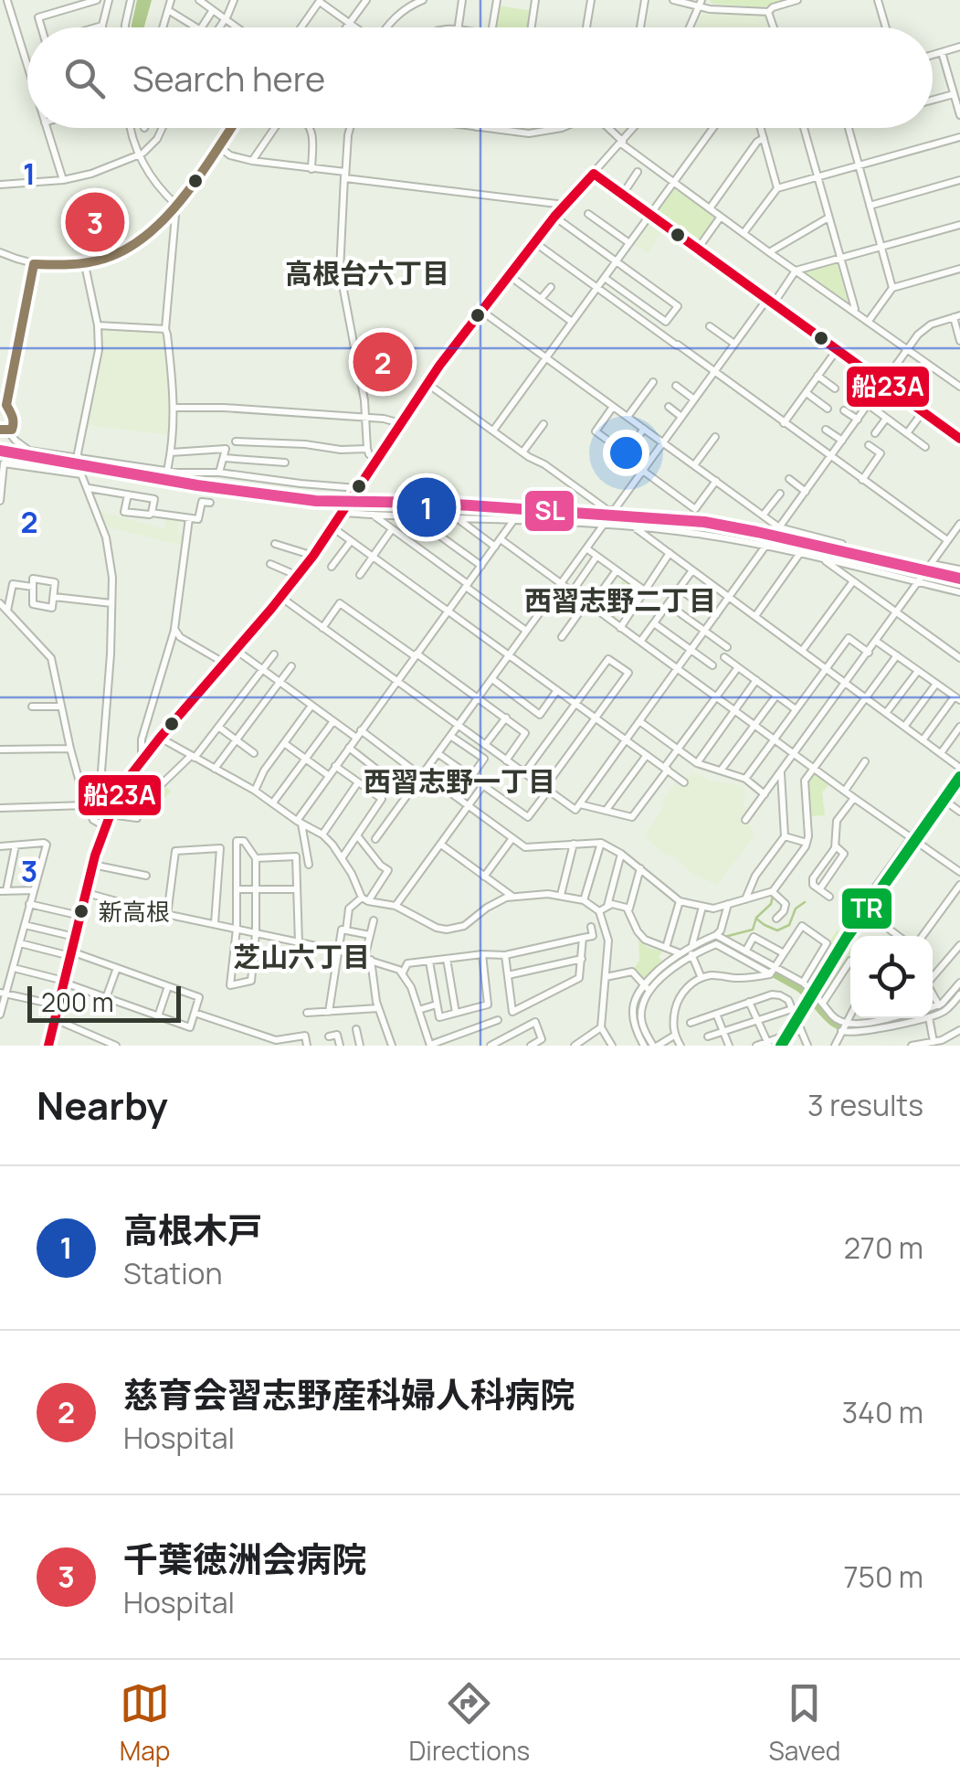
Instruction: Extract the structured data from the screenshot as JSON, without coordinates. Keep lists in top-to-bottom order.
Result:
{
  "districts": [
    "高根台六丁目",
    "西習志野二丁目",
    "西習志野一丁目",
    "芝山六丁目"
  ],
  "places": ["新高根"],
  "lines": ["transit line 船23A", "transit line SL", "transit line TR"],
  "scale_bar": "200 m",
  "page": {
    "search": "Search here",
    "pins": ["3", "2", "1"],
    "scale": "200 m",
    "heading": ["Nearby", "3 results"],
    "list": [
      {
        "mark": "1",
        "name": "高根木戸",
        "note": "Station",
        "value": "270 m"
      },
      {
        "mark": "2",
        "name": "慈育会習志野産科婦人科病院",
        "note": "Hospital",
        "value": "340 m"
      },
      {
        "mark": "3",
        "name": "千葉徳洲会病院",
        "note": "Hospital",
        "value": "750 m"
      }
    ],
    "nav": ["Map", "Directions", "Saved"]
  },
  "grid": {
    "rows": ["1", "2", "3"]
  }
}
